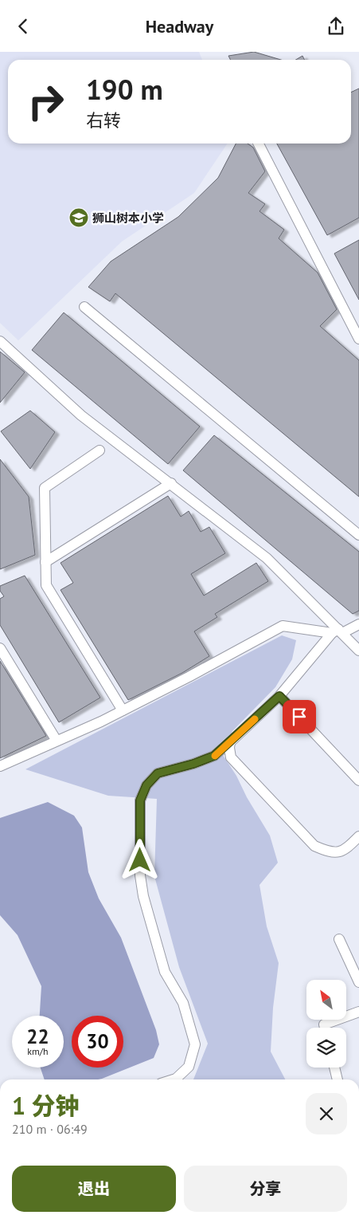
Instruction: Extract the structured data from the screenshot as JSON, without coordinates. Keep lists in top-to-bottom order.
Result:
{
  "places": {
    "school or university": ["狮山树本小学"]
  },
  "north": "top left",
  "page": {
    "header": "Headway",
    "turn": ["190 m", "右转"],
    "speed": "22 km/h",
    "limit": "30",
    "heading": ["1 分钟", "210 m · 06:49"],
    "buttons": ["退出", "分享"]
  }
}
